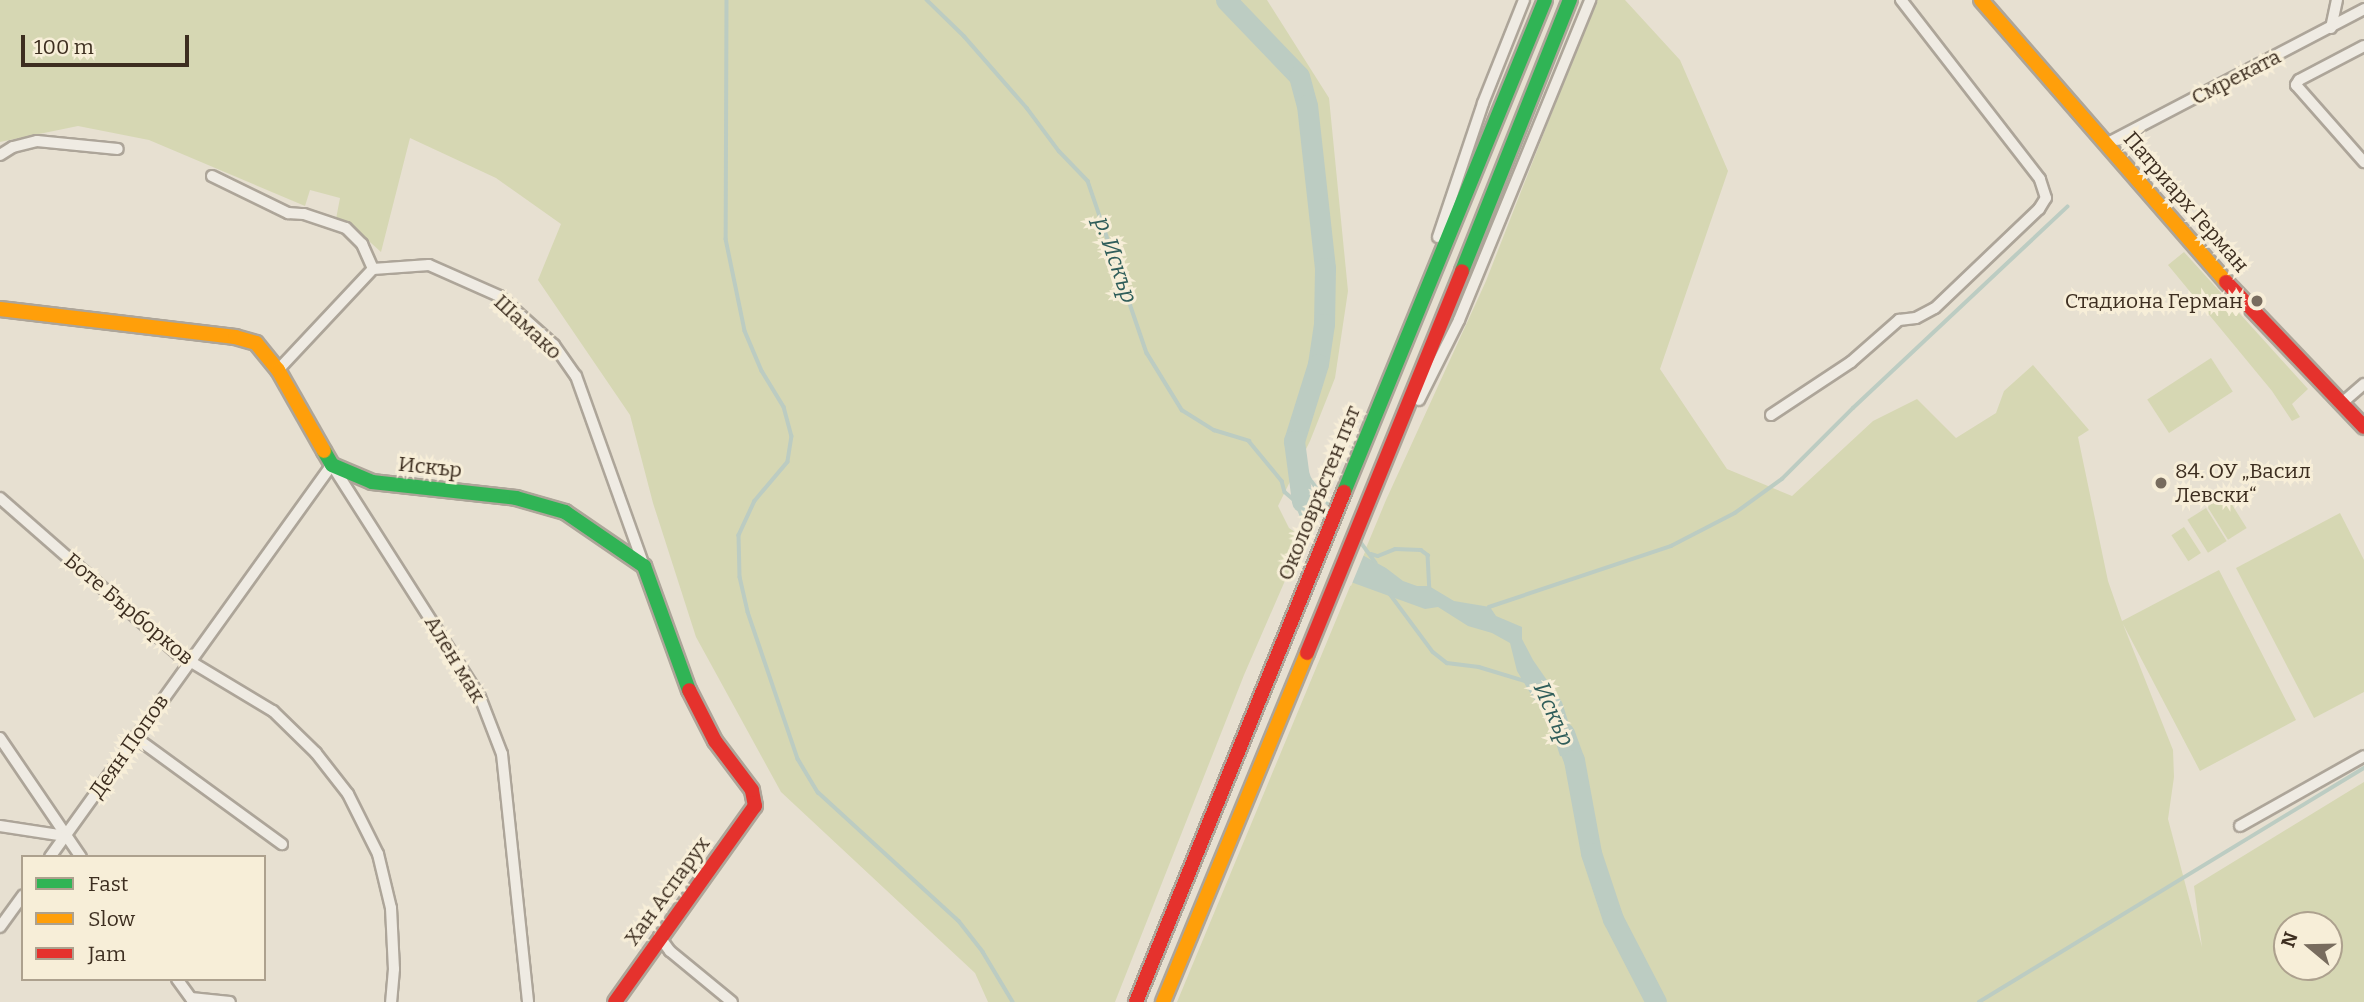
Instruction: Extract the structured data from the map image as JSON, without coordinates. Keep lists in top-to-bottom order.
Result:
{
  "streets": {
    "main road": [
      "Патриарх Герман",
      "Искър",
      "Околовръстен път",
      "Хан Аспарух"
    ],
    "street": [
      "Смреката",
      "Шамако",
      "Боте Бърборков",
      "Ален мак",
      "Деян Попов"
    ]
  },
  "crossings": [
    ["Смреката", "Патриарх Герман"],
    ["Шамако", "Искър"],
    ["Шамако", "Хан Аспарух"],
    ["Искър", "Ален мак"],
    ["Искър", "Деян Попов"],
    ["Искър", "Хан Аспарух"],
    ["Боте Бърборков", "Деян Попов"],
    ["Ален мак", "Деян Попов"]
  ],
  "water": ["р. Искър", "Искър"],
  "places": ["Стадиона Герман", "84. ОУ „Васил Левски“"],
  "legend": ["Fast", "Slow", "Jam"],
  "scale_bar": "100 m",
  "north": "left"
}
